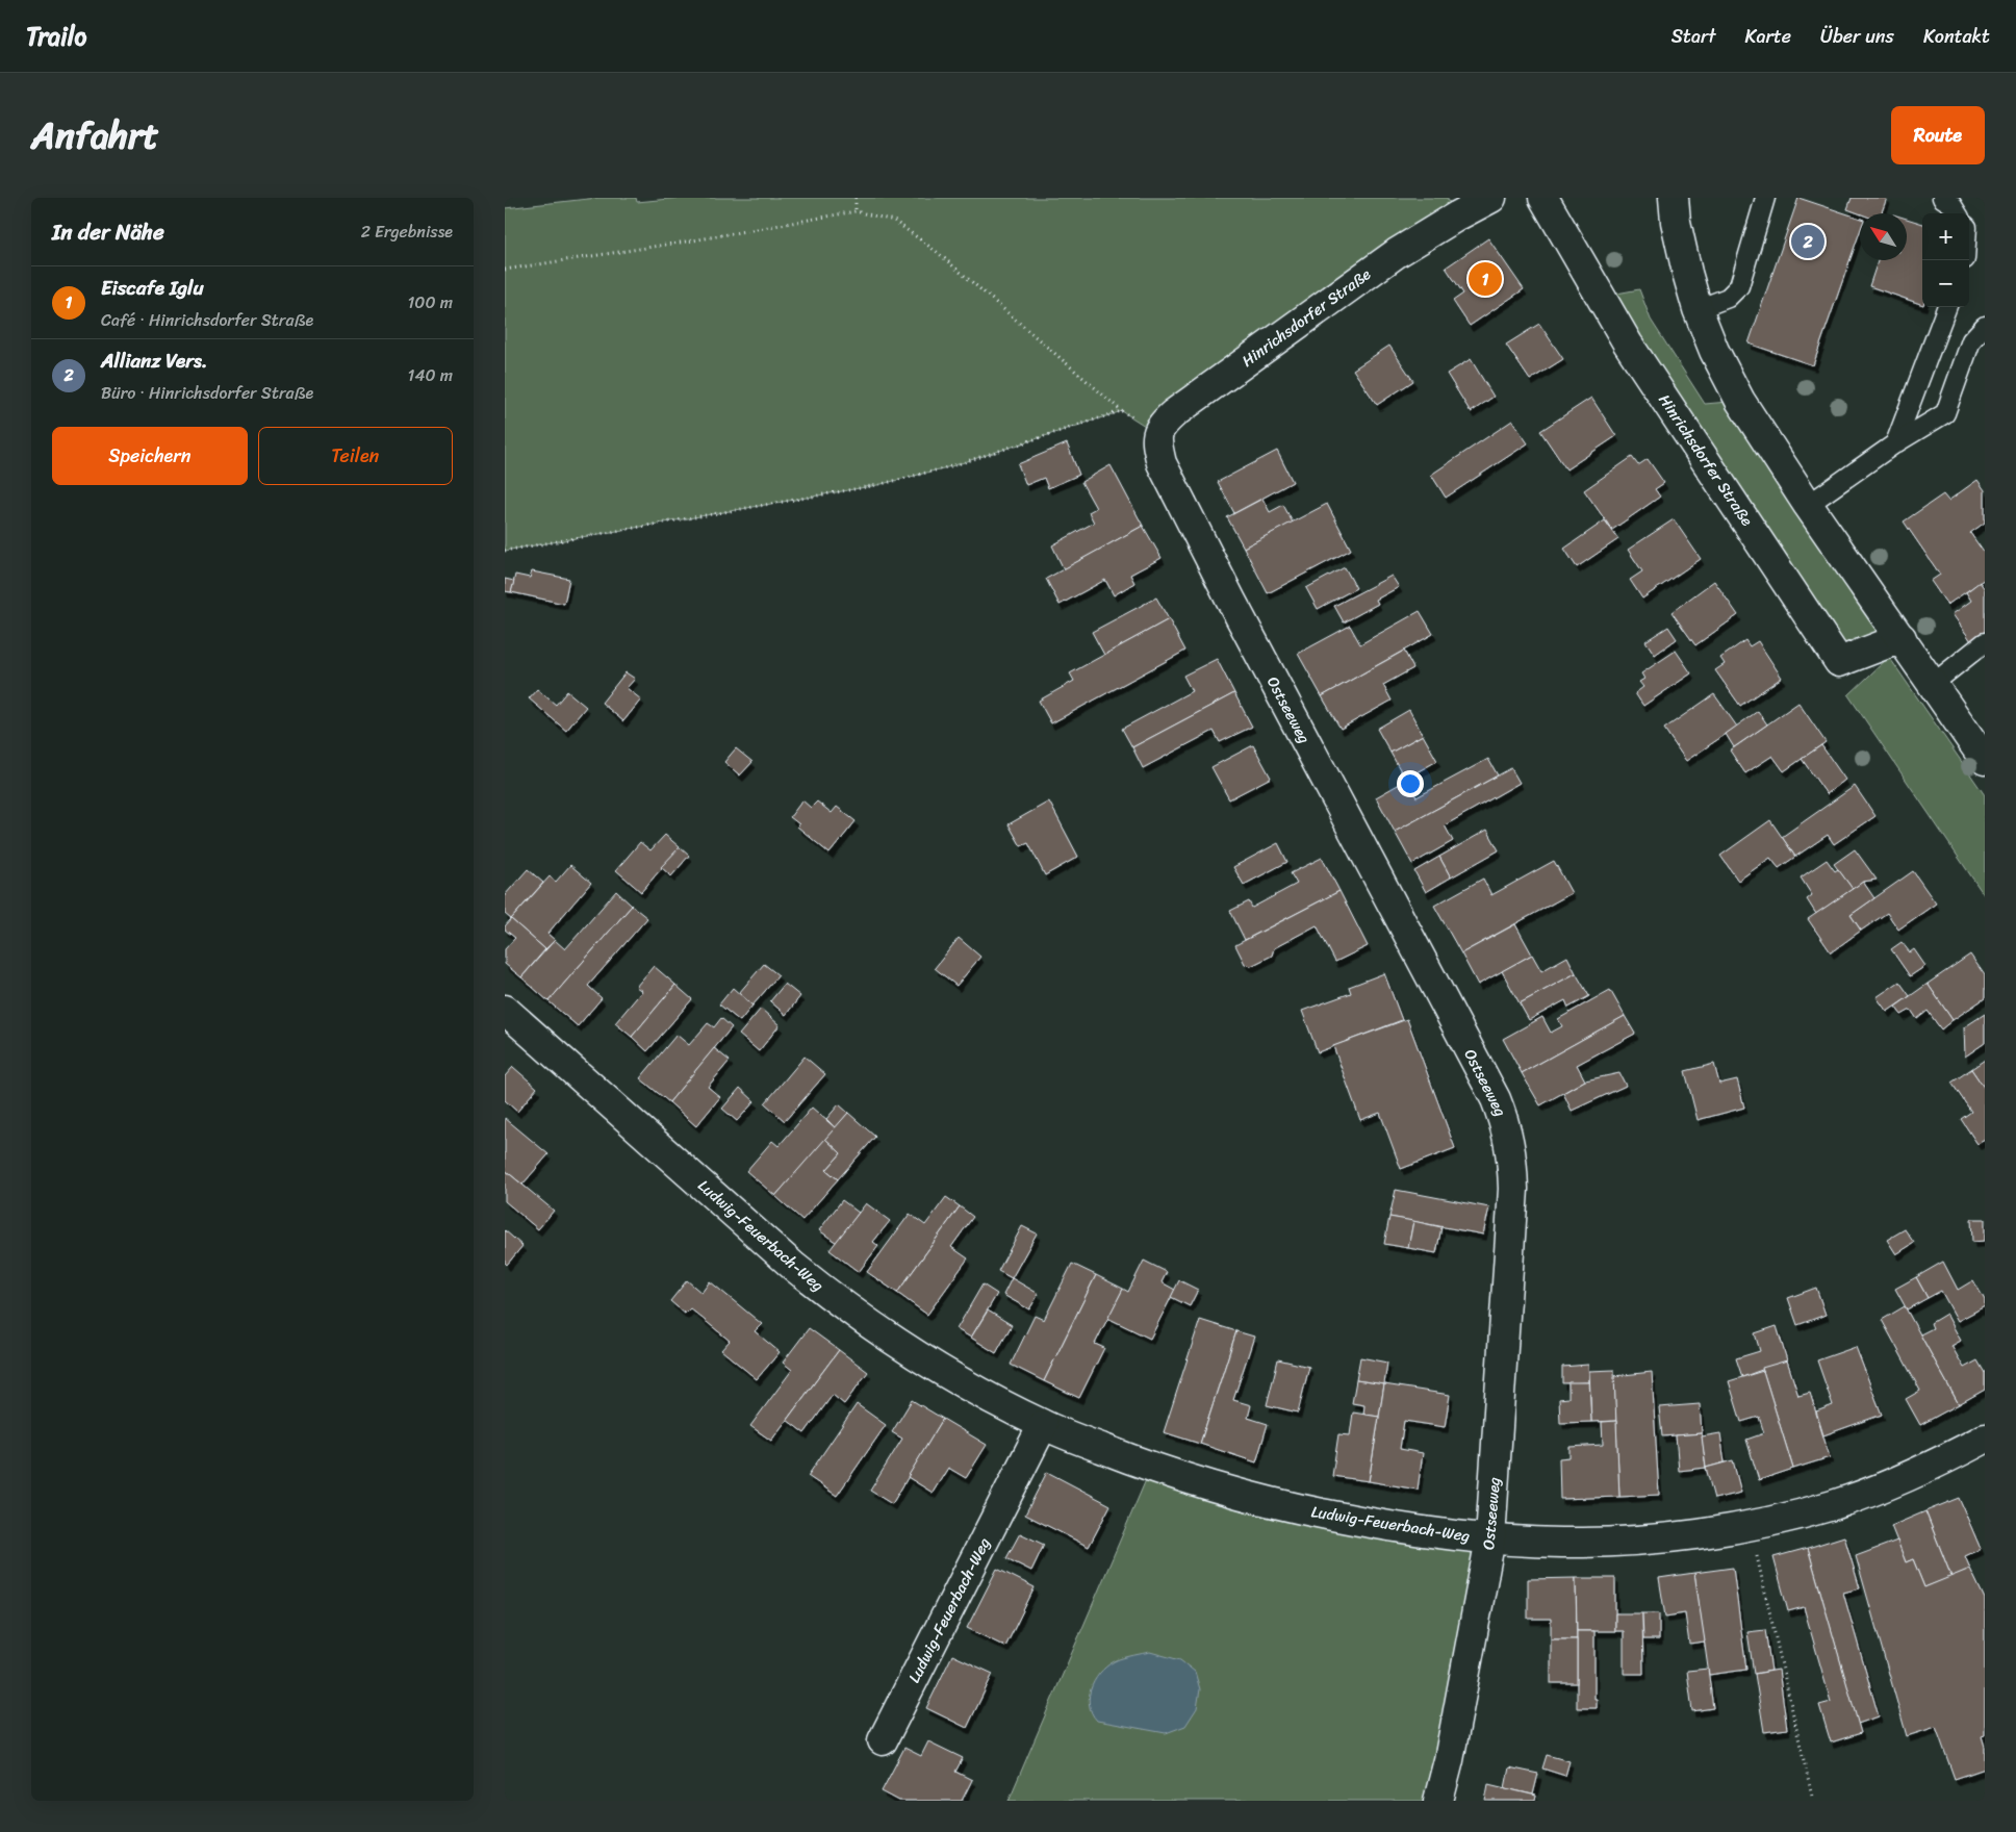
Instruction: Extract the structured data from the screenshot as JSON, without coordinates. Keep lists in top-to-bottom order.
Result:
{
  "streets": {
    "street": ["Hinrichsdorfer Straße", "Ostseeweg", "Ludwig-Feuerbach-Weg"]
  },
  "crossings": [
    ["Hinrichsdorfer Straße", "Ostseeweg"],
    ["Ostseeweg", "Ludwig-Feuerbach-Weg"]
  ],
  "north": "top left",
  "page": {
    "header": "Trailo",
    "nav": [
      "Start",
      "Karte",
      "Über uns",
      "Kontakt"
    ],
    "title": "Anfahrt",
    "buttons": [
      "Route",
      ["Speichern", "Teilen"]
    ],
    "heading": ["In der Nähe", "2 Ergebnisse"],
    "map_buttons": ["+", "−"],
    "pins": ["2", "1"],
    "list": [
      {
        "mark": "1",
        "name": "Eiscafe Iglu",
        "note": "Café · Hinrichsdorfer Straße",
        "value": "100 m"
      },
      {
        "mark": "2",
        "name": "Allianz Vers.",
        "note": "Büro · Hinrichsdorfer Straße",
        "value": "140 m"
      }
    ]
  }
}
